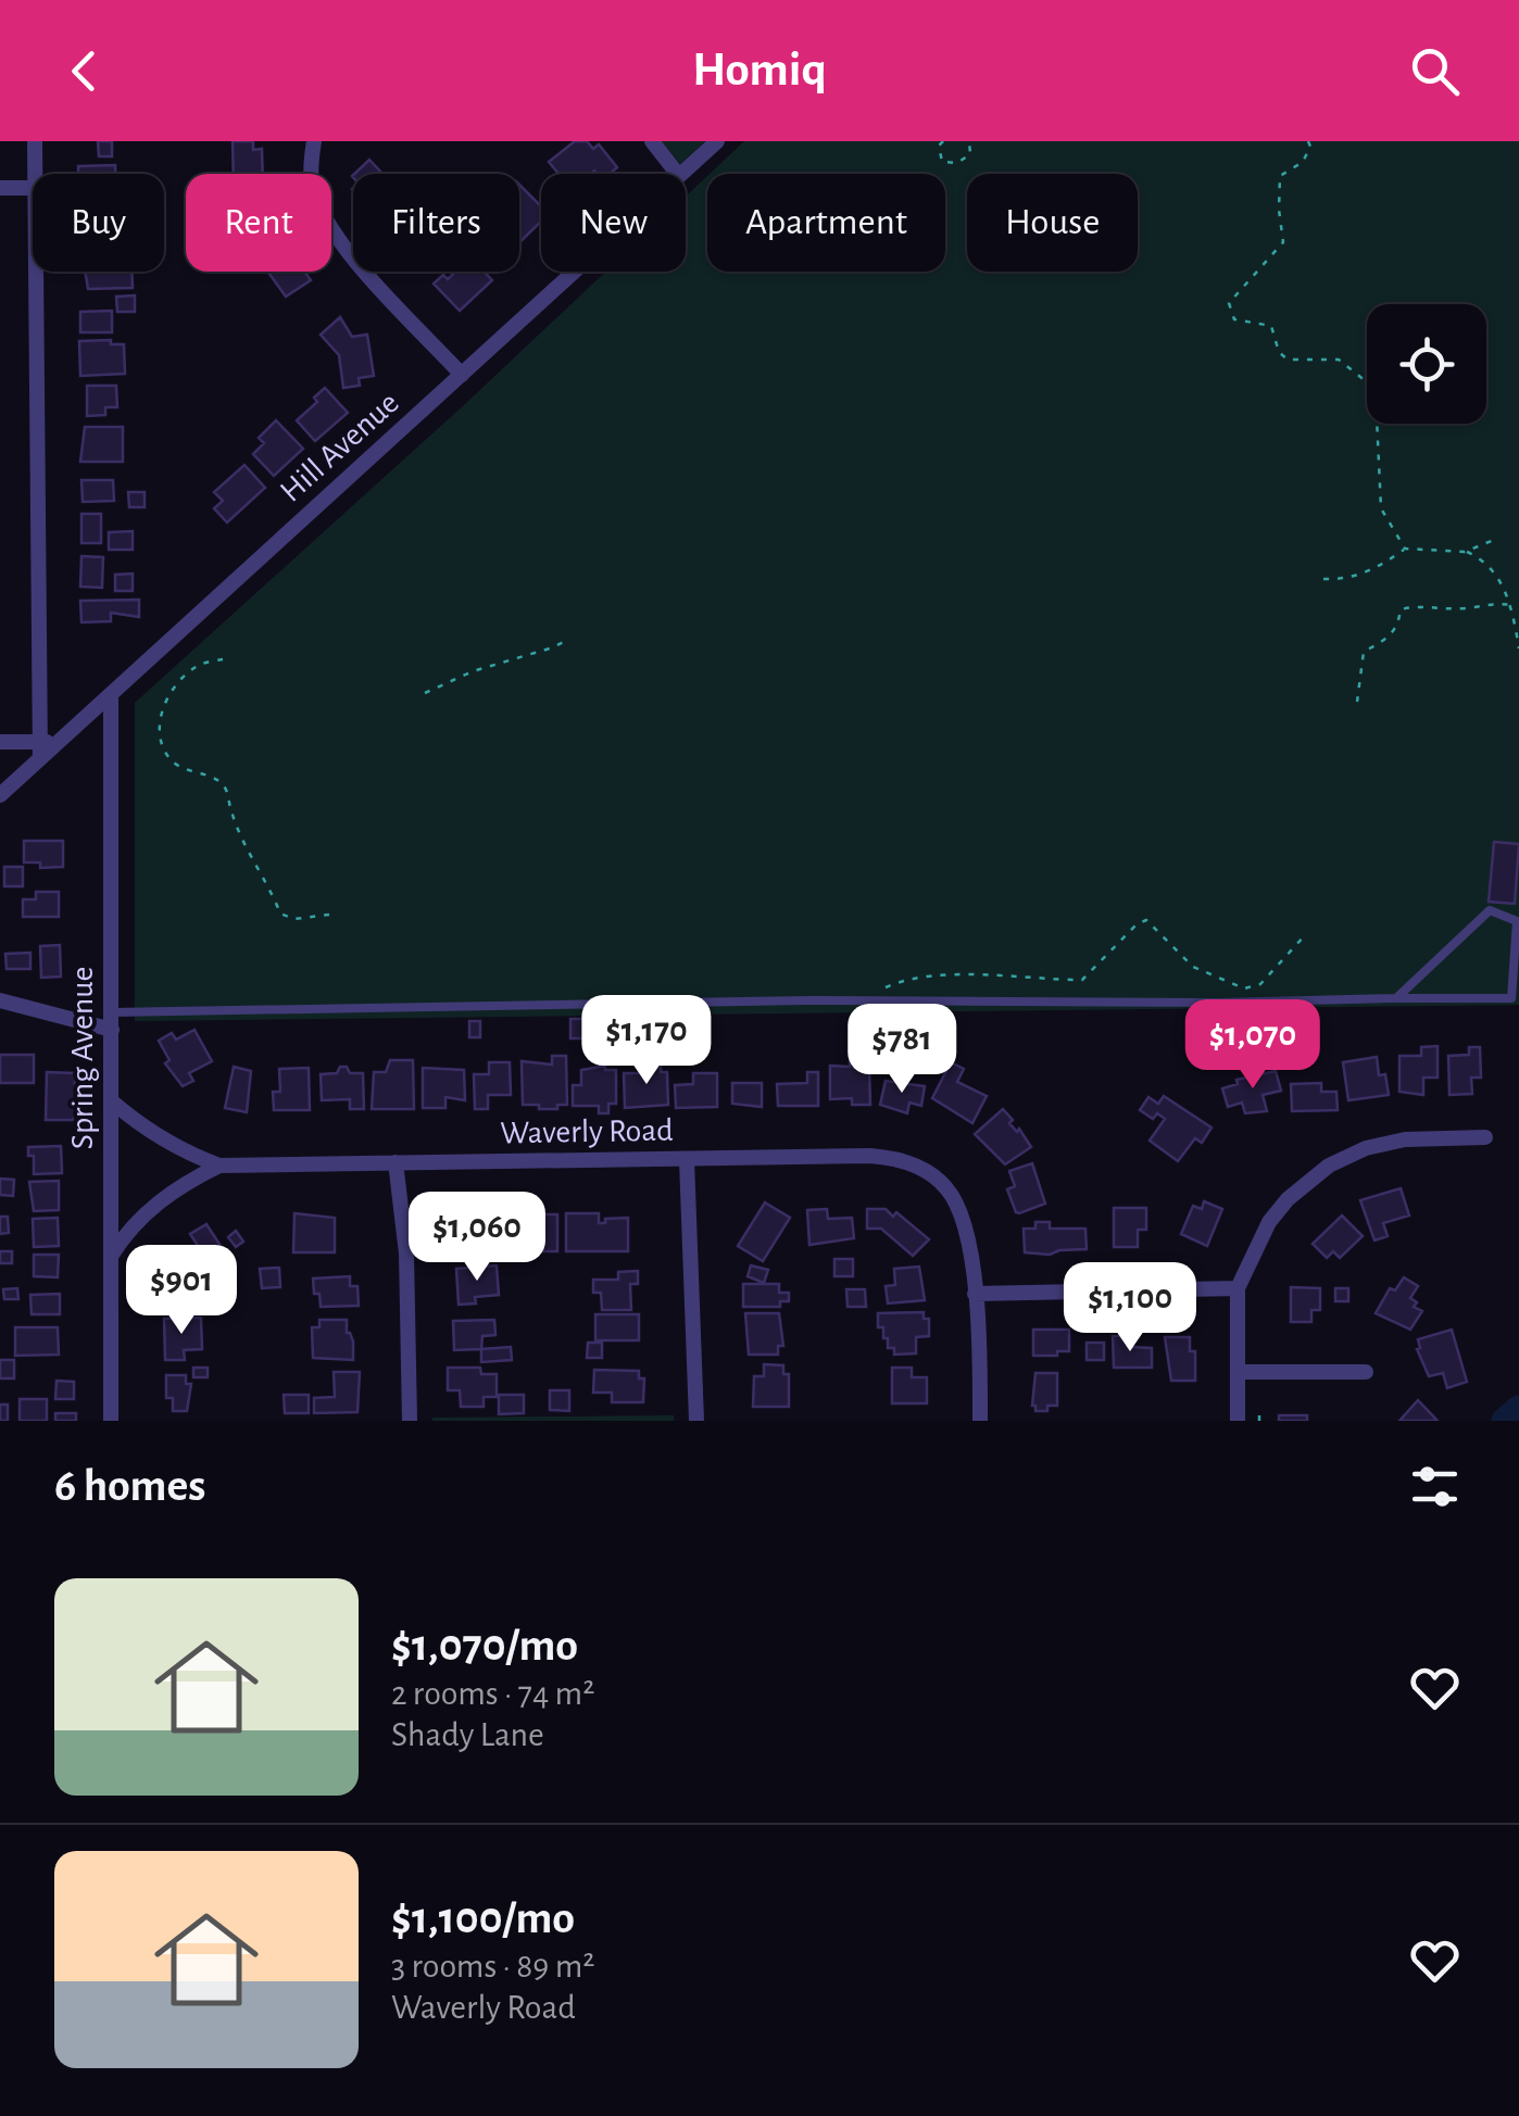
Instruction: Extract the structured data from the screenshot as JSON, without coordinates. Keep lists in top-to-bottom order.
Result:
{
  "streets": {
    "street": ["Hill Avenue", "Spring Avenue", "Waverly Road"]
  },
  "crossings": [
    ["Hill Avenue", "Spring Avenue"],
    ["Spring Avenue", "Waverly Road"]
  ],
  "page": {
    "header": "Homiq",
    "chip": [
      "Buy",
      "Rent",
      "Filters",
      "New",
      "Apartment",
      "House"
    ],
    "price": [
      "$1,170",
      "$1,070",
      "$781",
      "$1,060",
      "$901",
      "$1,100"
    ],
    "heading": "6 homes",
    "list": [
      {
        "name": "$1,070/mo",
        "note": "2 rooms · 74 m² · Shady Lane"
      },
      {
        "name": "$1,100/mo",
        "note": "3 rooms · 89 m² · Waverly Road"
      }
    ]
  }
}
